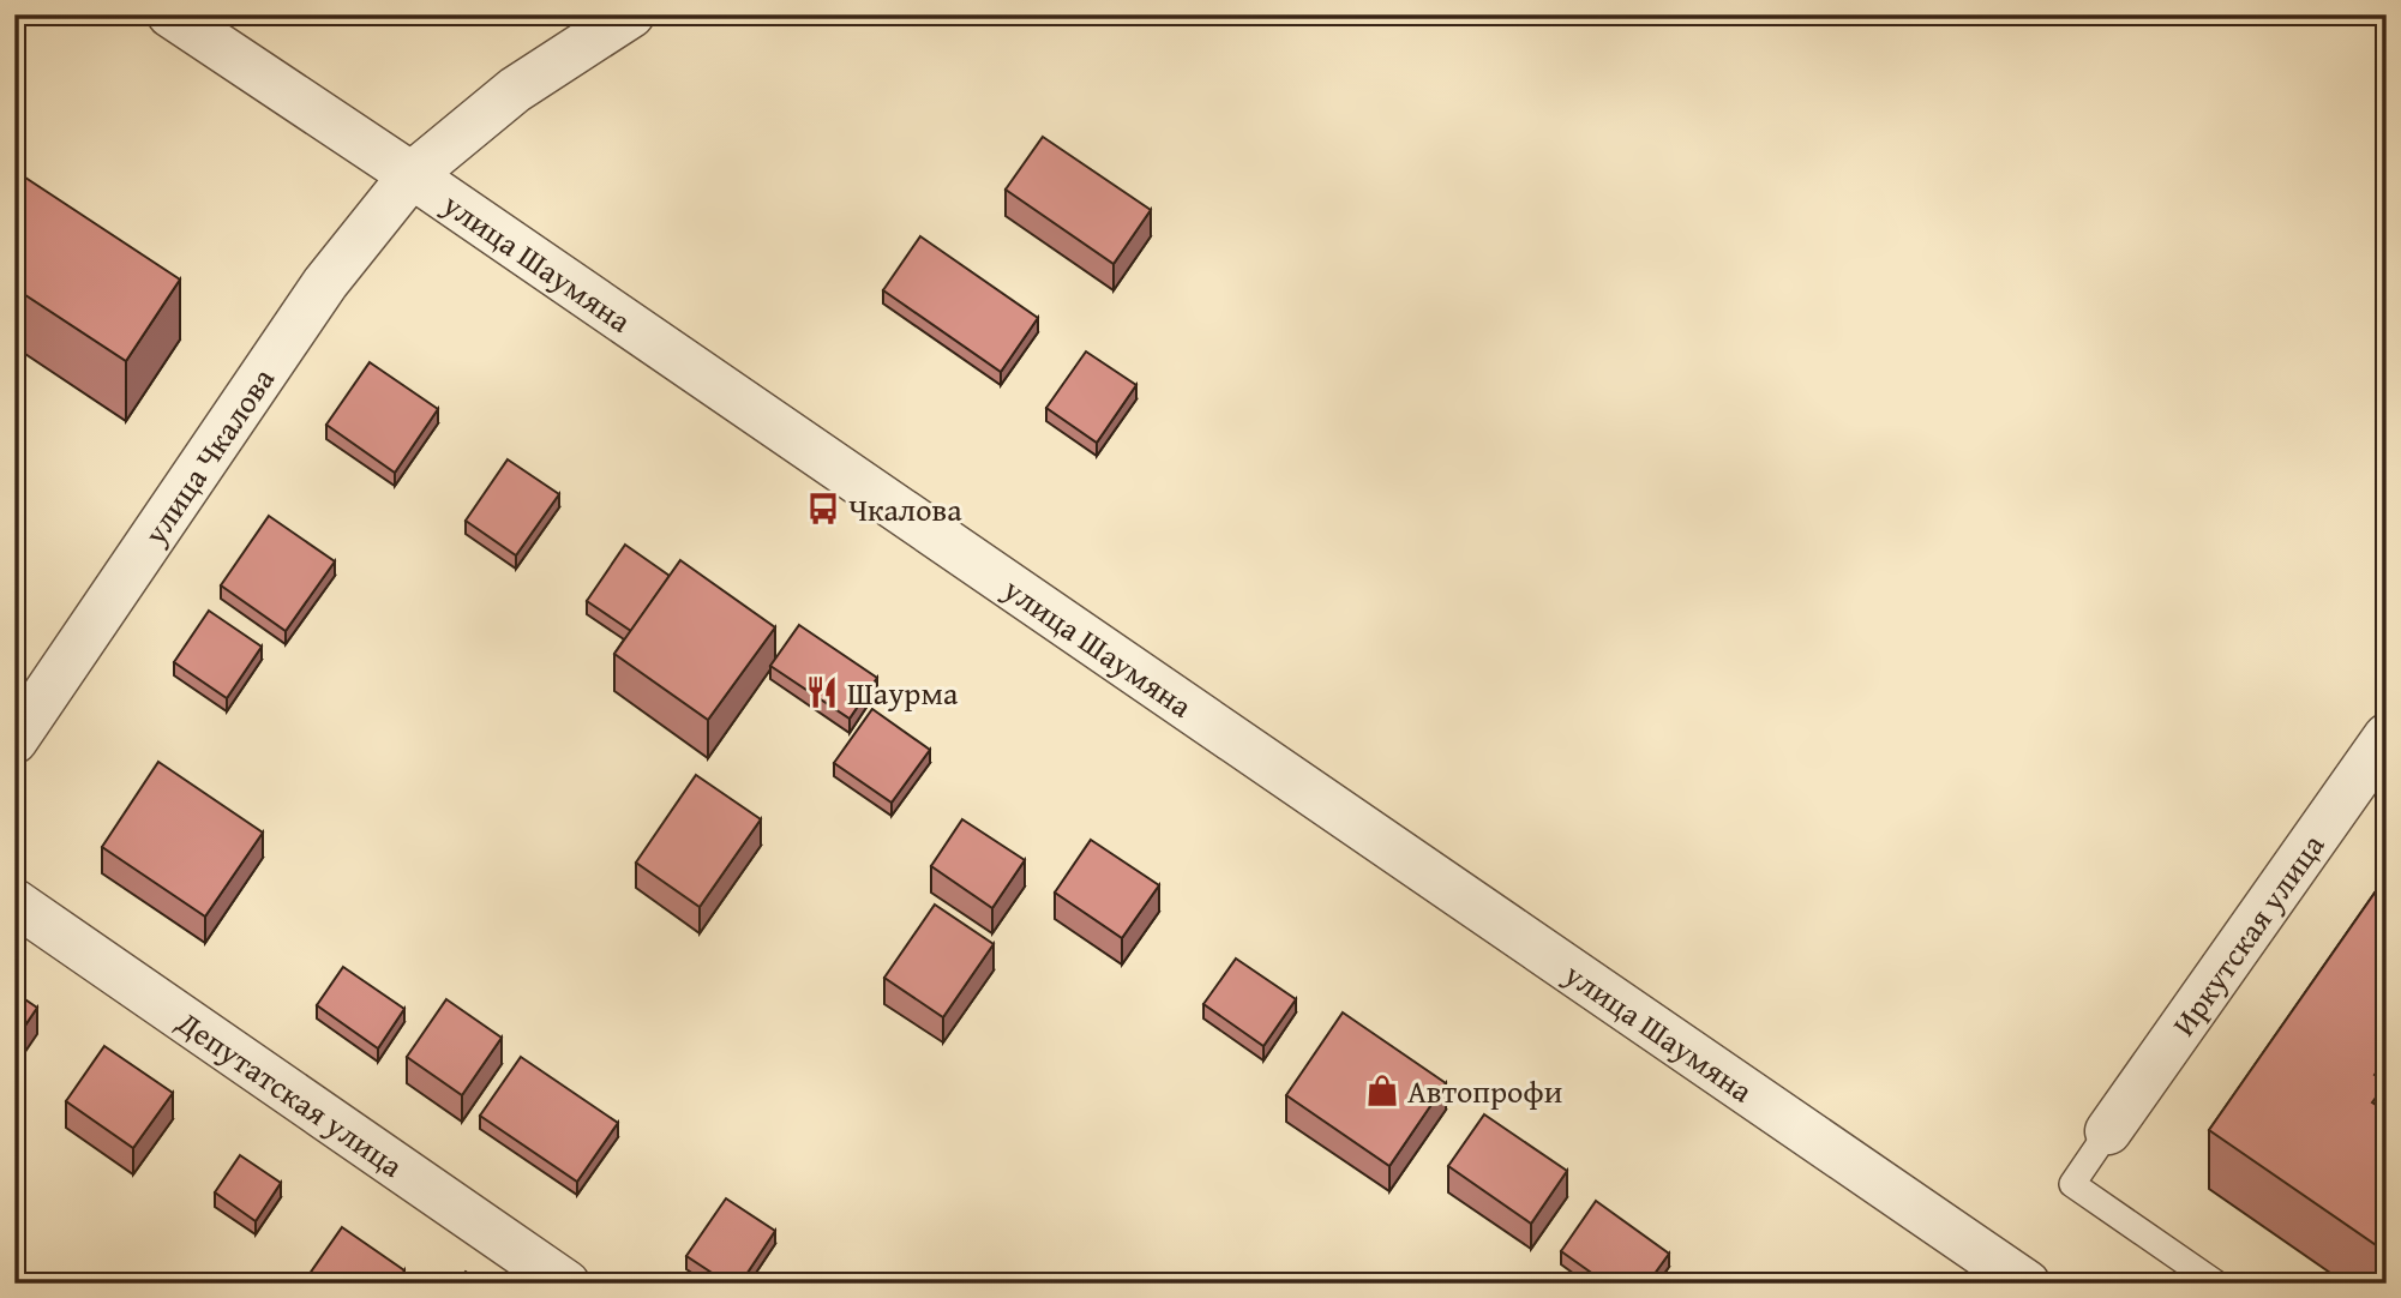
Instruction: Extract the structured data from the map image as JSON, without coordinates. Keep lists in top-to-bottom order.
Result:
{
  "streets": {
    "street": [
      "улица Шаумяна",
      "улица Чкалова",
      "Иркутская улица",
      "Депутатская улица"
    ]
  },
  "crossings": [
    ["улица Шаумяна", "улица Чкалова"]
  ],
  "places": {
    "bus stop": ["Чкалова"],
    "restaurant": ["Шаурма"],
    "shop": ["Автопрофи"]
  }
}
